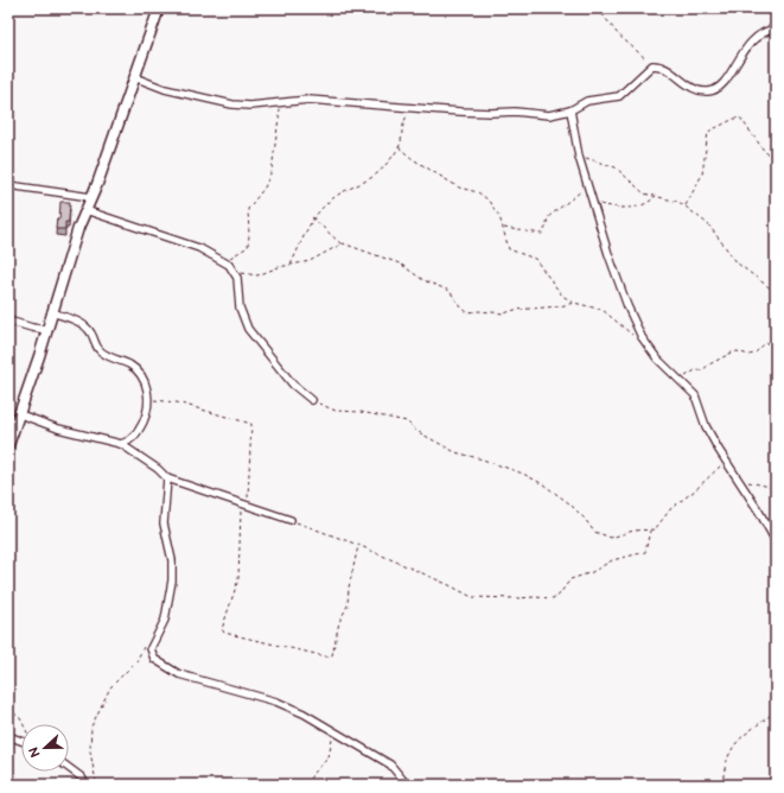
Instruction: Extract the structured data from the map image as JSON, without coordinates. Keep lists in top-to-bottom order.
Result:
{
  "north": "left"
}
